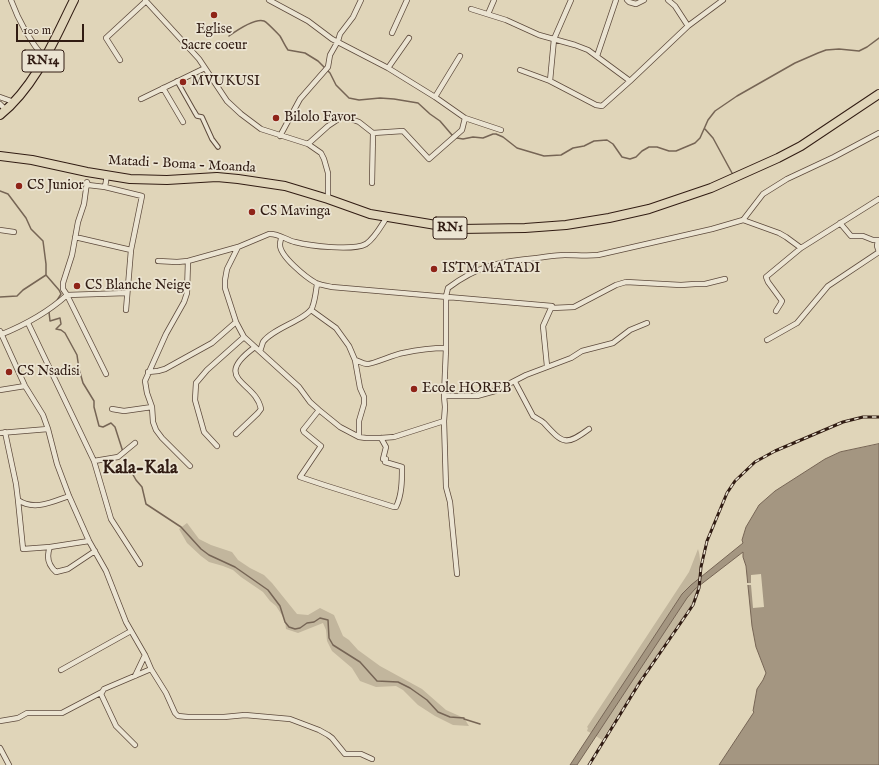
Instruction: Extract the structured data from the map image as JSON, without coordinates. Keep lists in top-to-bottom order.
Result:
{
  "streets": {
    "highway": ["RN14", "Matadi - Boma - Moanda", "RN1"]
  },
  "districts": ["Kala-Kala"],
  "places": [
    "Eglise Sacre coeur",
    "MVUKUSI",
    "Bilolo Favor",
    "CS Junior",
    "CS Mavinga",
    "ISTM MATADI",
    "CS Blanche Neige",
    "CS Nsadisi",
    "Ecole HOREB"
  ],
  "scale_bar": "100 m"
}
